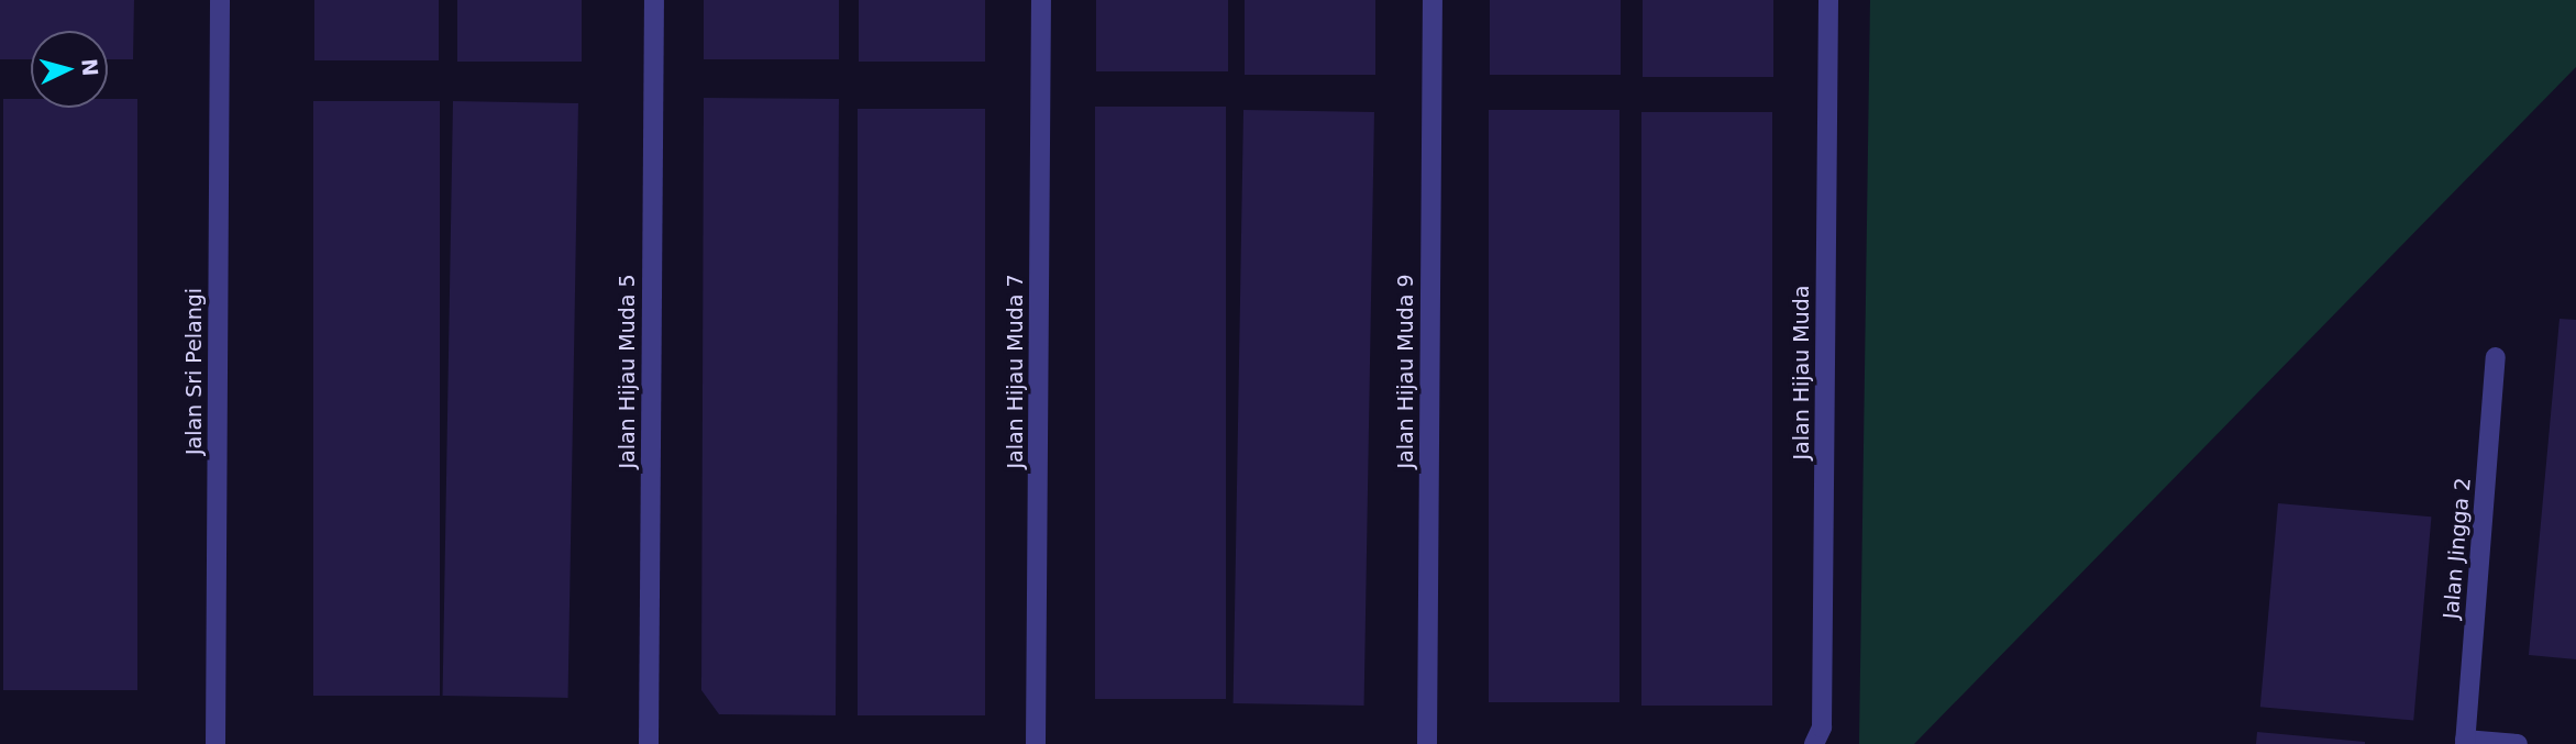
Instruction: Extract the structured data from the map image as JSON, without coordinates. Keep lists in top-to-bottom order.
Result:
{
  "streets": {
    "street": [
      "Jalan Sri Pelangi",
      "Jalan Hijau Muda 5",
      "Jalan Hijau Muda 7",
      "Jalan Hijau Muda 9",
      "Jalan Hijau Muda",
      "Jalan Jingga 2"
    ]
  },
  "north": "right"
}
